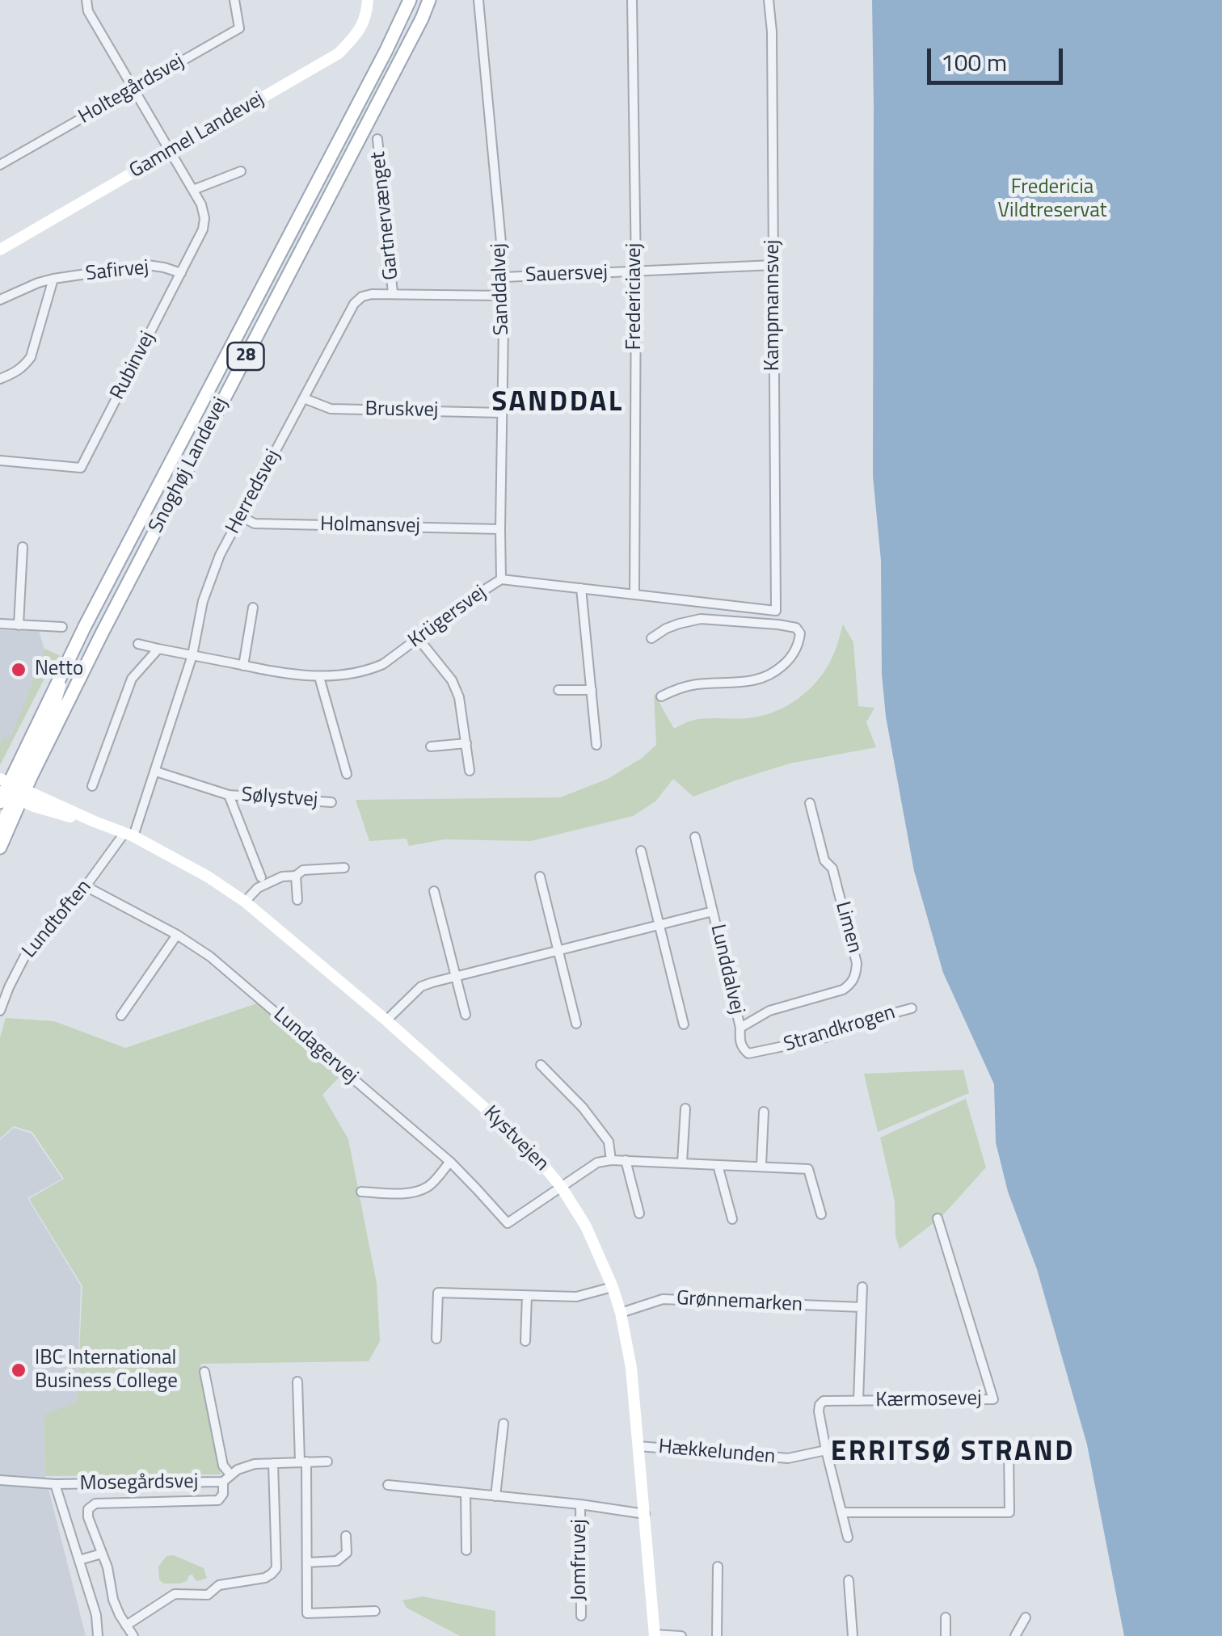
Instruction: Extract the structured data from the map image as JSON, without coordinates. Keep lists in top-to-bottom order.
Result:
{
  "streets": {
    "main road": ["28", "Snoghøj Landevej"],
    "street": [
      "Holtegårdsvej",
      "Gammel Landevej",
      "Gartnervænget",
      "Safirvej",
      "Sauersvej",
      "Sanddalvej",
      "Fredericiavej",
      "Kampmannsvej",
      "Rubinvej",
      "Bruskvej",
      "Herredsvej",
      "Holmansvej",
      "Krügersvej",
      "Sølystvej",
      "Lundtoften",
      "Limen",
      "Lunddalvej",
      "Strandkrogen",
      "Lundagervej",
      "Kystvejen",
      "Grønnemarken",
      "Kærmosevej",
      "Hækkelunden",
      "Mosegårdsvej",
      "Jomfruvej"
    ]
  },
  "crossings": [
    ["Holtegårdsvej", "Rubinvej"],
    ["Gammel Landevej", "Rubinvej"],
    ["Gartnervænget", "Herredsvej"],
    ["Safirvej", "Rubinvej"],
    ["Sauersvej", "Sanddalvej"],
    ["Sauersvej", "Fredericiavej"],
    ["Sauersvej", "Kampmannsvej"],
    ["Sanddalvej", "Bruskvej"],
    ["Sanddalvej", "Herredsvej"],
    ["Sanddalvej", "Holmansvej"],
    ["Sanddalvej", "Krügersvej"],
    ["Fredericiavej", "Krügersvej"],
    ["Kampmannsvej", "Krügersvej"],
    ["Bruskvej", "Herredsvej"],
    ["Snoghøj Landevej", "Kystvejen"],
    ["Herredsvej", "Holmansvej"],
    ["Herredsvej", "Krügersvej"],
    ["Herredsvej", "Sølystvej"],
    ["Herredsvej", "Lundtoften"],
    ["Herredsvej", "Kystvejen"],
    ["Lundtoften", "Lundagervej"],
    ["Lundtoften", "Kystvejen"],
    ["Limen", "Lunddalvej"],
    ["Limen", "Strandkrogen"],
    ["Lunddalvej", "Strandkrogen"],
    ["Lunddalvej", "Kystvejen"],
    ["Lundagervej", "Kystvejen"],
    ["Kystvejen", "Grønnemarken"],
    ["Kystvejen", "Hækkelunden"],
    ["Kystvejen", "Jomfruvej"],
    ["Kærmosevej", "Hækkelunden"]
  ],
  "districts": ["SANDDAL", "ERRITSØ STRAND"],
  "parks": ["Fredericia Vildtreservat"],
  "places": ["Netto", "IBC International Business College"],
  "scale_bar": "100 m"
}
